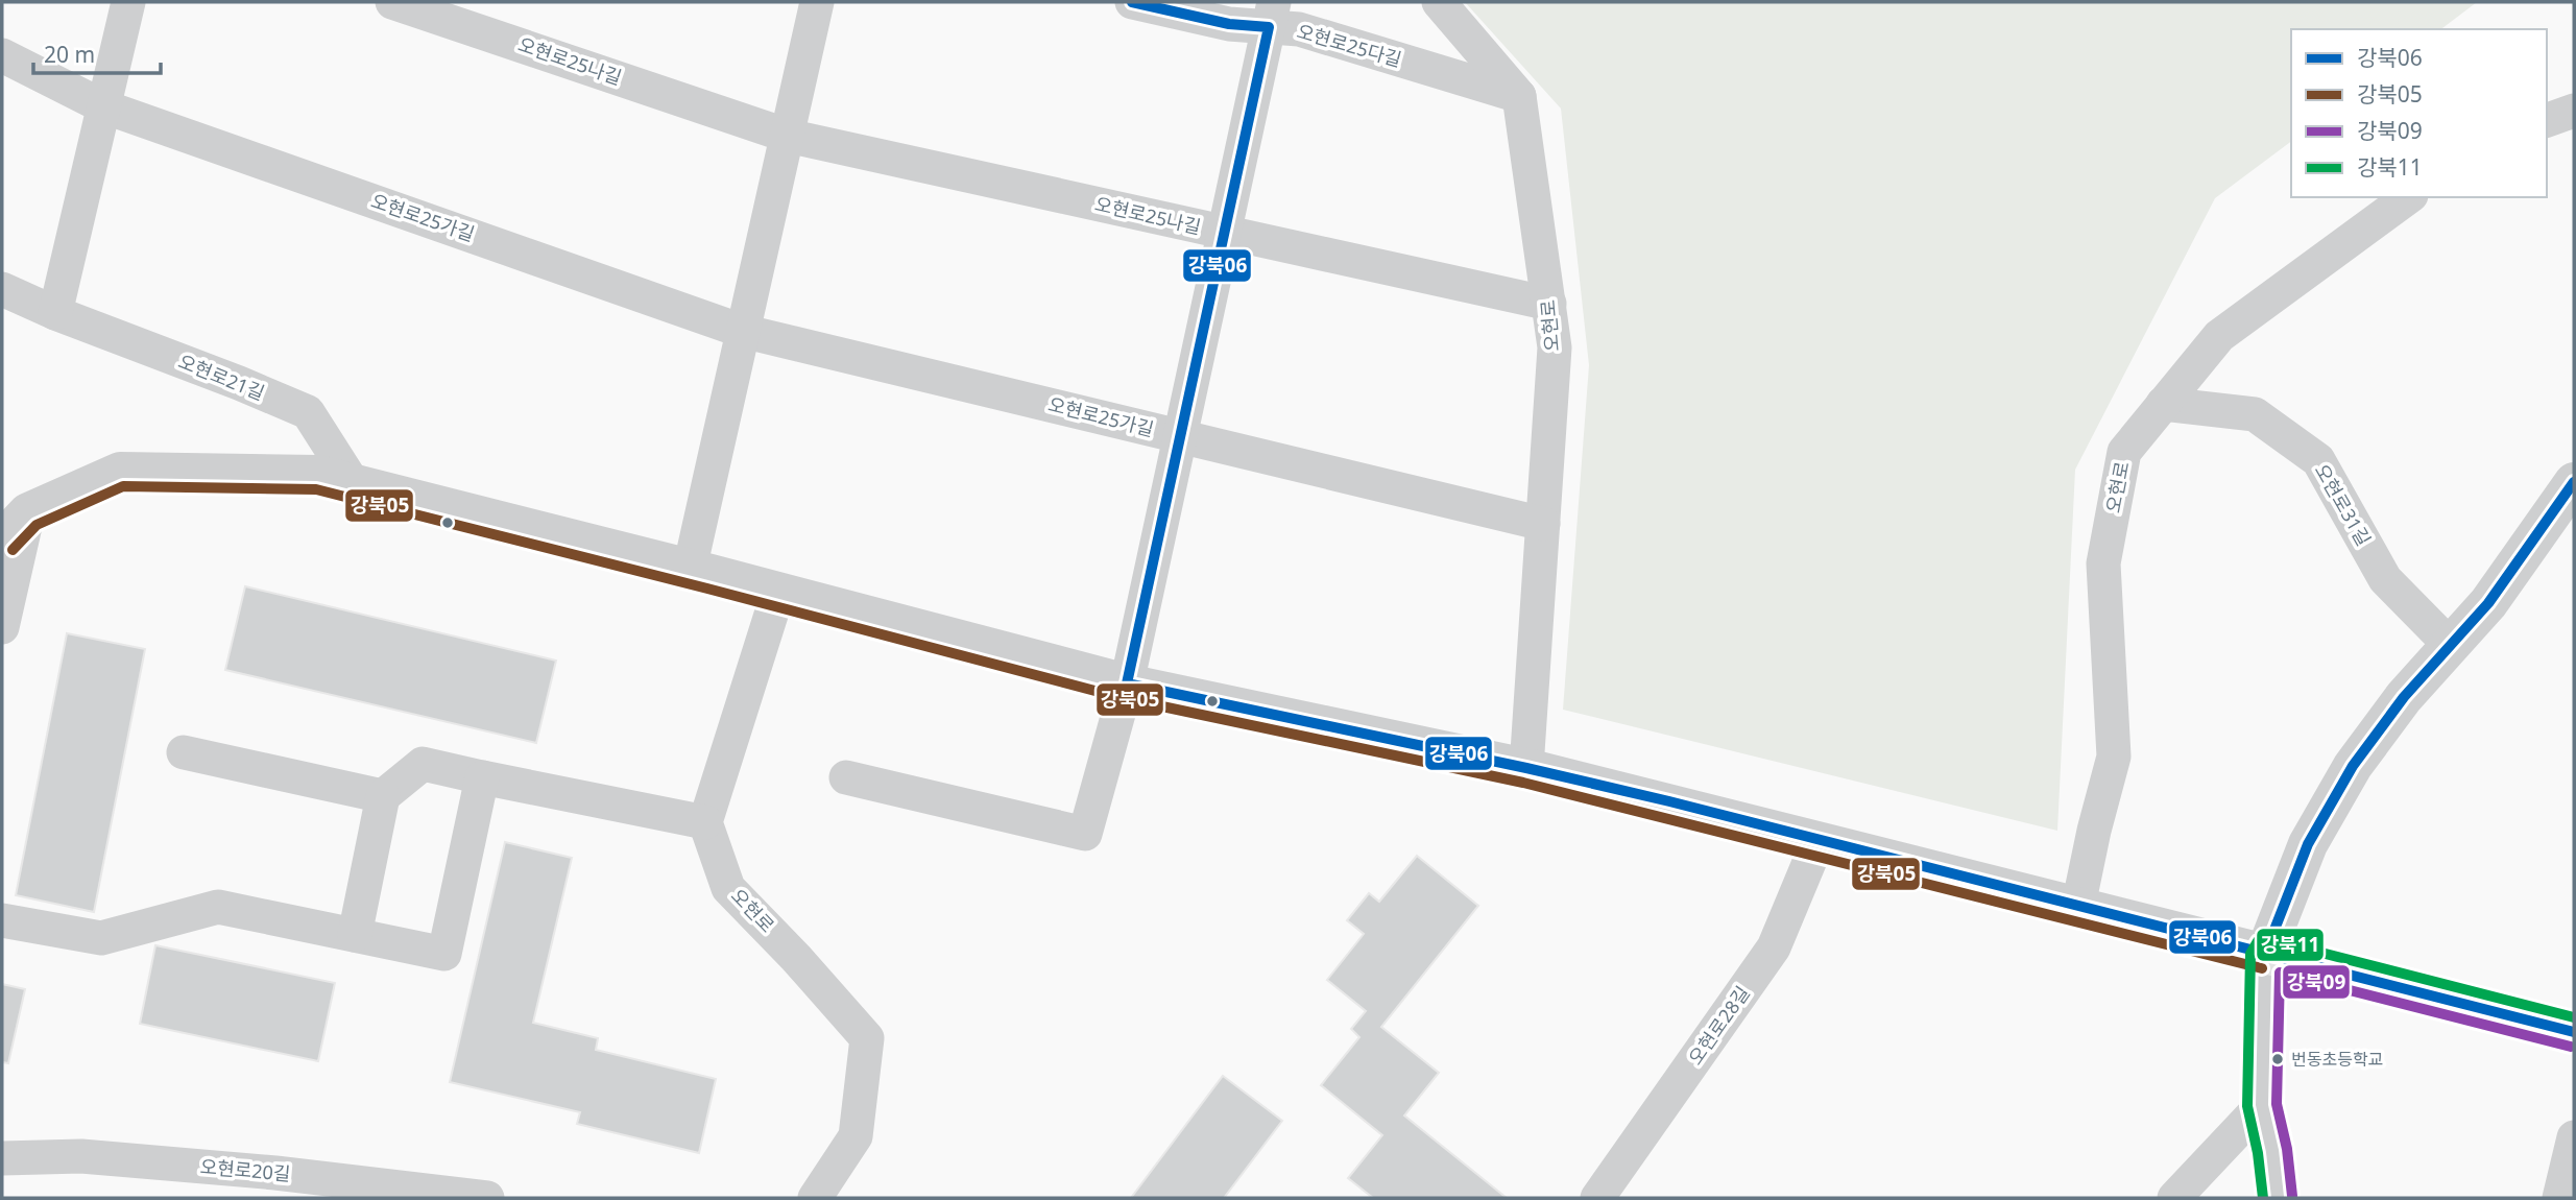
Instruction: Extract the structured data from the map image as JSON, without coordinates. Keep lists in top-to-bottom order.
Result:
{
  "streets": {
    "street": [
      "오현로25다길",
      "오현로25나길",
      "오현로25가길",
      "오현로",
      "오현로21길",
      "오현로31길",
      "오현로28길",
      "오현로20길"
    ]
  },
  "crossings": [
    ["오현로25다길", "오현로"],
    ["오현로25나길", "오현로"],
    ["오현로25가길", "오현로"],
    ["오현로", "오현로31길"]
  ],
  "places": ["번동초등학교"],
  "lines": [
    "transit line 강북06",
    "transit line 강북05",
    "transit line 강북11",
    "transit line 강북09"
  ],
  "legend": [
    "강북06",
    "강북05",
    "강북09",
    "강북11"
  ],
  "scale_bar": "20 m"
}
